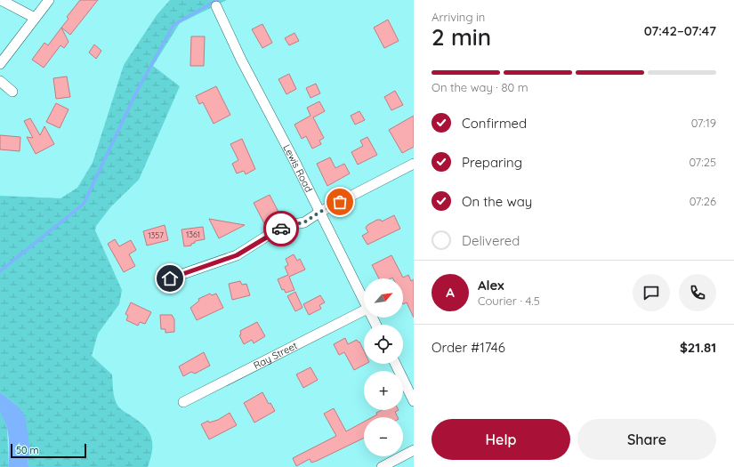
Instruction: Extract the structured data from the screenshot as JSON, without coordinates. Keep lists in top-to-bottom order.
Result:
{
  "streets": {
    "street": ["Lewis Road", "Ray Street"]
  },
  "house_numbers": ["1361", "1357"],
  "scale_bar": "50 m",
  "north": "top right",
  "page": {
    "heading": ["2 min", "Arriving in", "07:42–07:47"],
    "panel": [
      "Alex",
      "Courier · 4.5",
      "Order #1746",
      "$21.81"
    ],
    "bar": "On the way · 80 m",
    "list": [
      ["Confirmed", "07:19"],
      ["Preparing", "07:25"],
      ["On the way", "07:26"],
      "Delivered"
    ],
    "round": "A",
    "map_buttons": ["+", "−"],
    "buttons": ["Help", "Share"],
    "scale": "50 m"
  }
}
